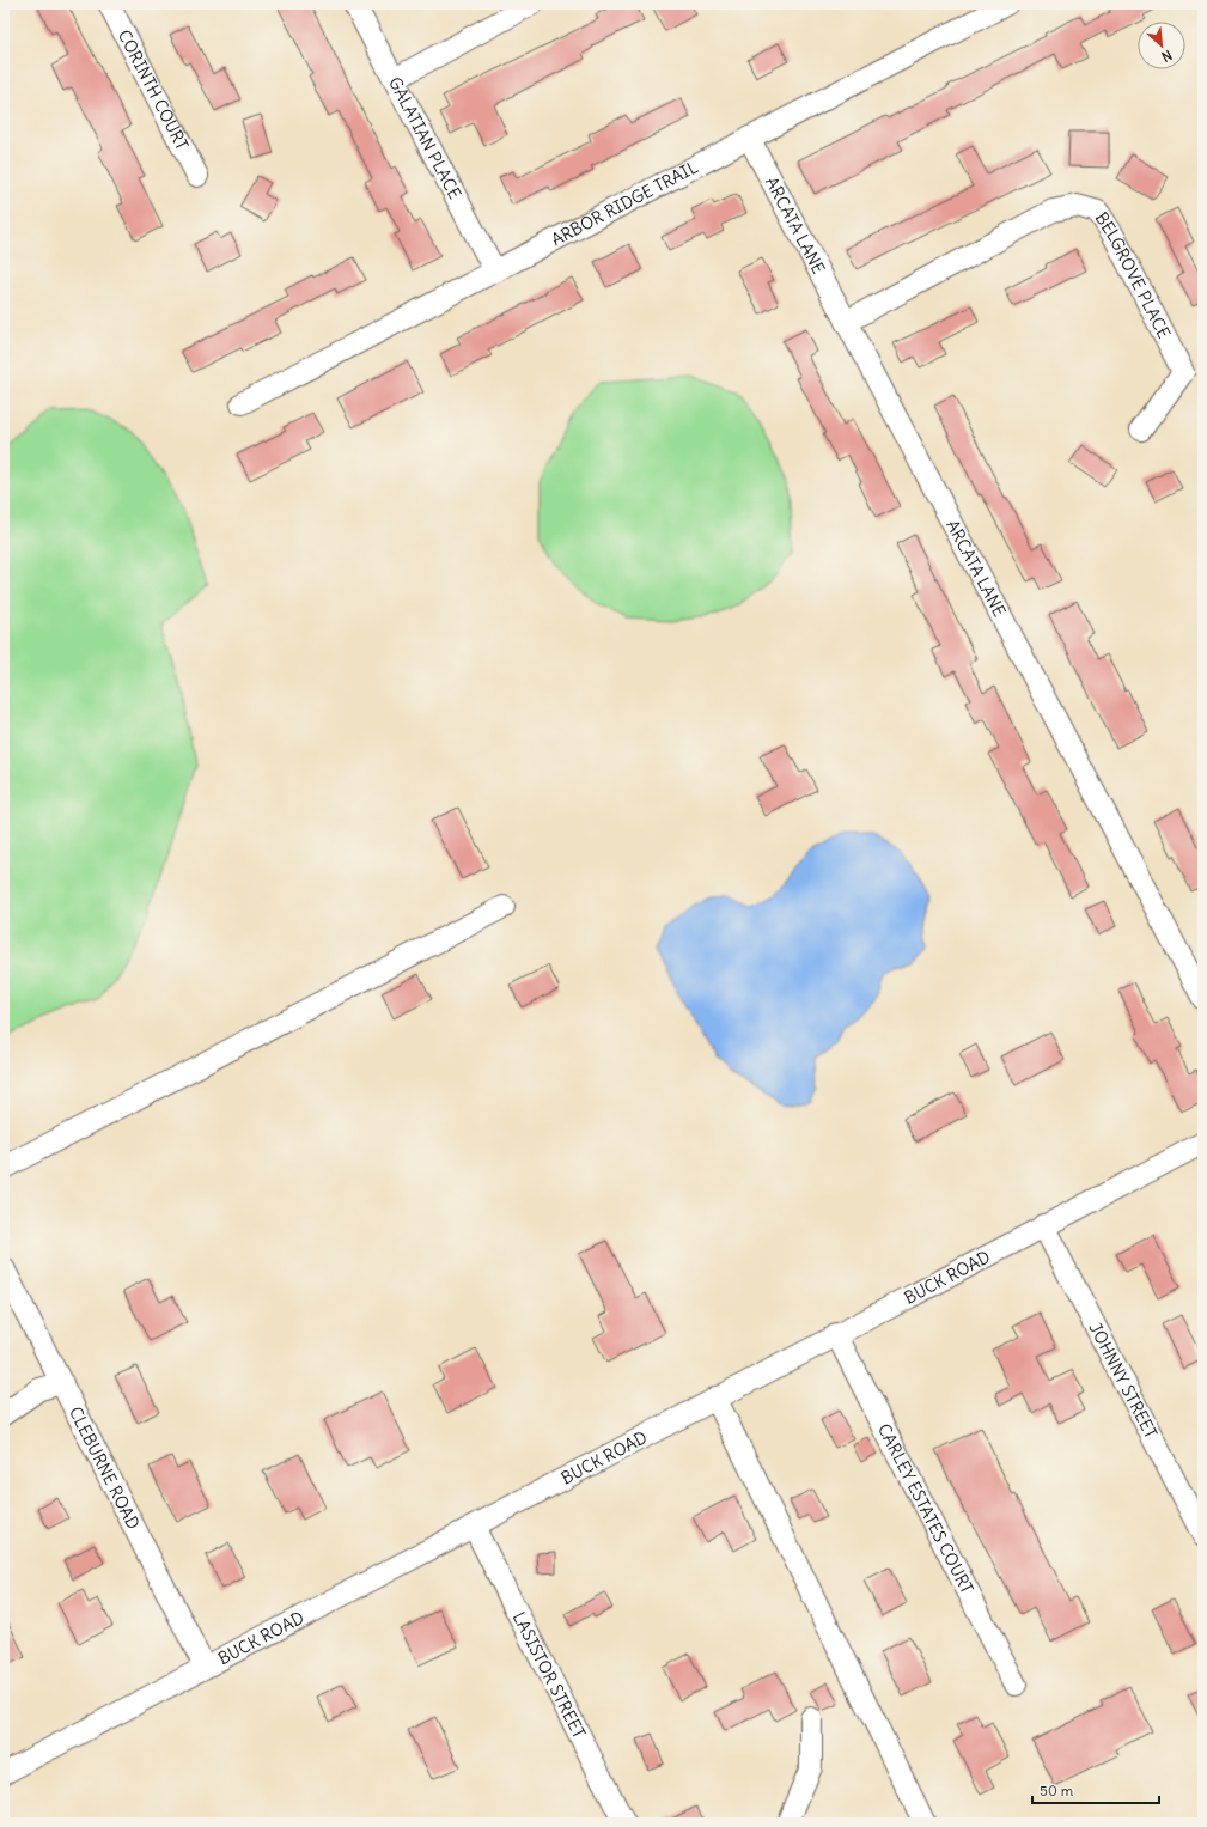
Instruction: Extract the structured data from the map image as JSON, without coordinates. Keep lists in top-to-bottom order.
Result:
{
  "streets": {
    "street": [
      "CORINTH COURT",
      "GALATIAN PLACE",
      "ARBOR RIDGE TRAIL",
      "ARCATA LANE",
      "BELGROVE PLACE",
      "BUCK ROAD",
      "JOHNNY STREET",
      "CLEBURNE ROAD",
      "CARLEY ESTATES COURT",
      "LASISTOR STREET"
    ]
  },
  "crossings": [
    ["GALATIAN PLACE", "ARBOR RIDGE TRAIL"],
    ["ARBOR RIDGE TRAIL", "ARCATA LANE"],
    ["ARCATA LANE", "BELGROVE PLACE"],
    ["BUCK ROAD", "JOHNNY STREET"],
    ["BUCK ROAD", "CLEBURNE ROAD"],
    ["BUCK ROAD", "CARLEY ESTATES COURT"],
    ["BUCK ROAD", "LASISTOR STREET"]
  ],
  "scale_bar": "50 m",
  "north": "bottom right"
}
